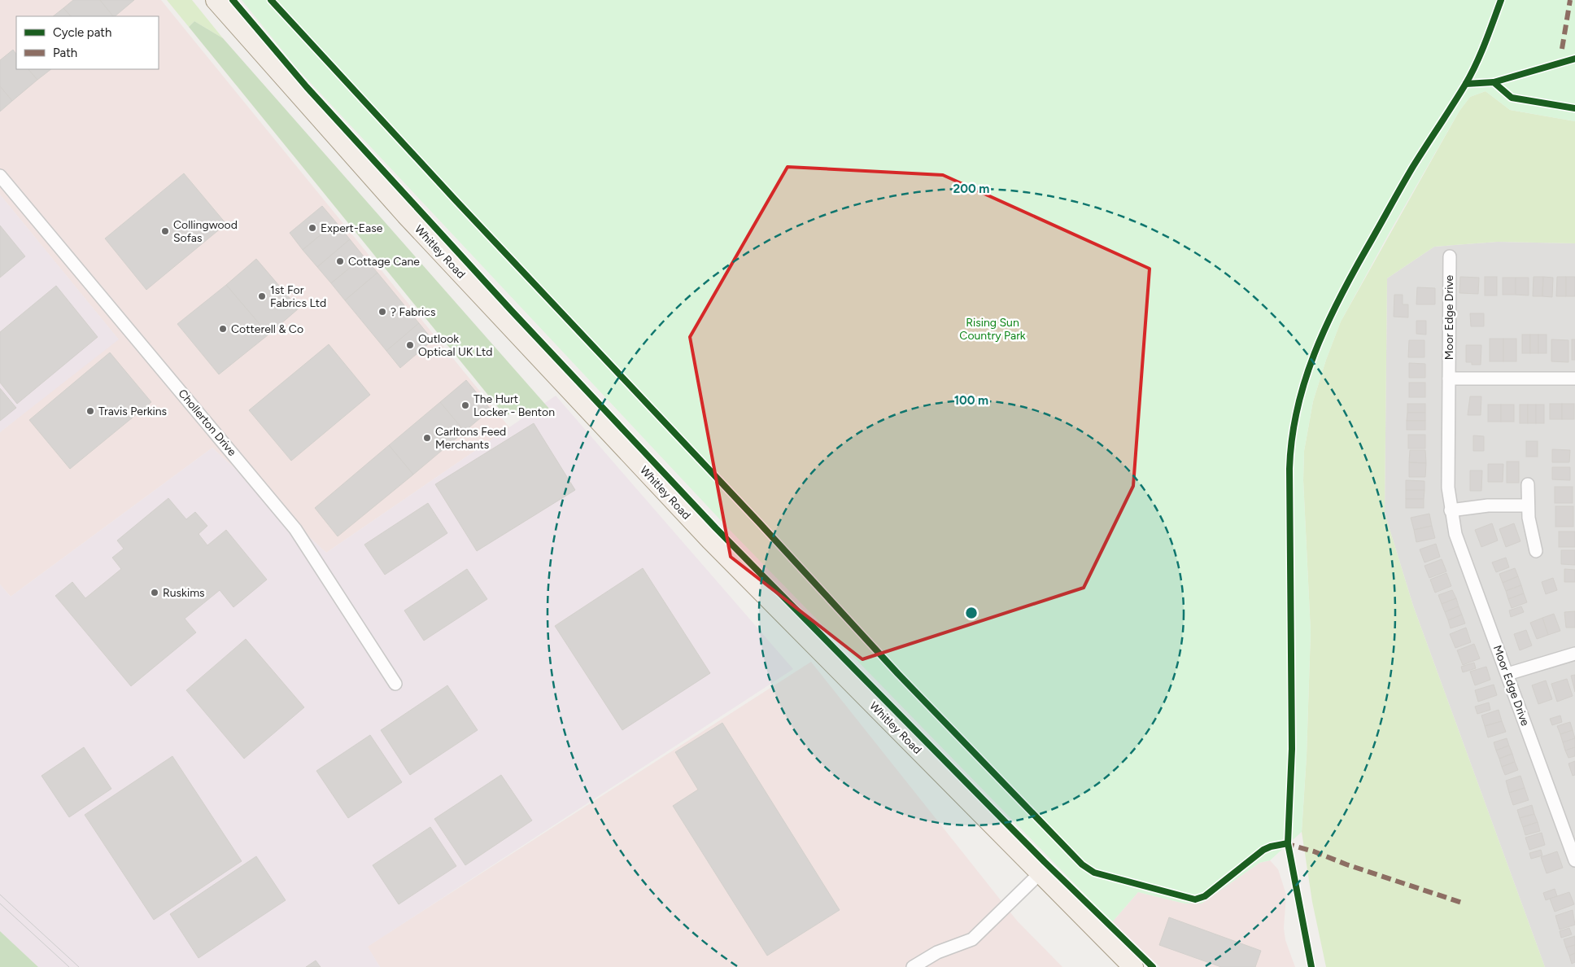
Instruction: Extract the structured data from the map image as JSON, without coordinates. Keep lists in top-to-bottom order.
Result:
{
  "streets": {
    "main road": ["Whitley Road"],
    "street": ["Moor Edge Drive", "Chollerton Drive"]
  },
  "parks": ["Rising Sun Country Park"],
  "places": [
    "Expert-Ease",
    "Collingwood Sofas",
    "Cottage Cane",
    "1st For Fabrics Ltd",
    "? Fabrics",
    "Cotterell & Co",
    "Outlook Optical UK Ltd",
    "The Hurt Locker - Benton",
    "Travis Perkins",
    "Carltons Feed Merchants",
    "Ruskims"
  ],
  "legend": ["Cycle path", "Path"],
  "rings": ["200 m", "100 m"]
}
